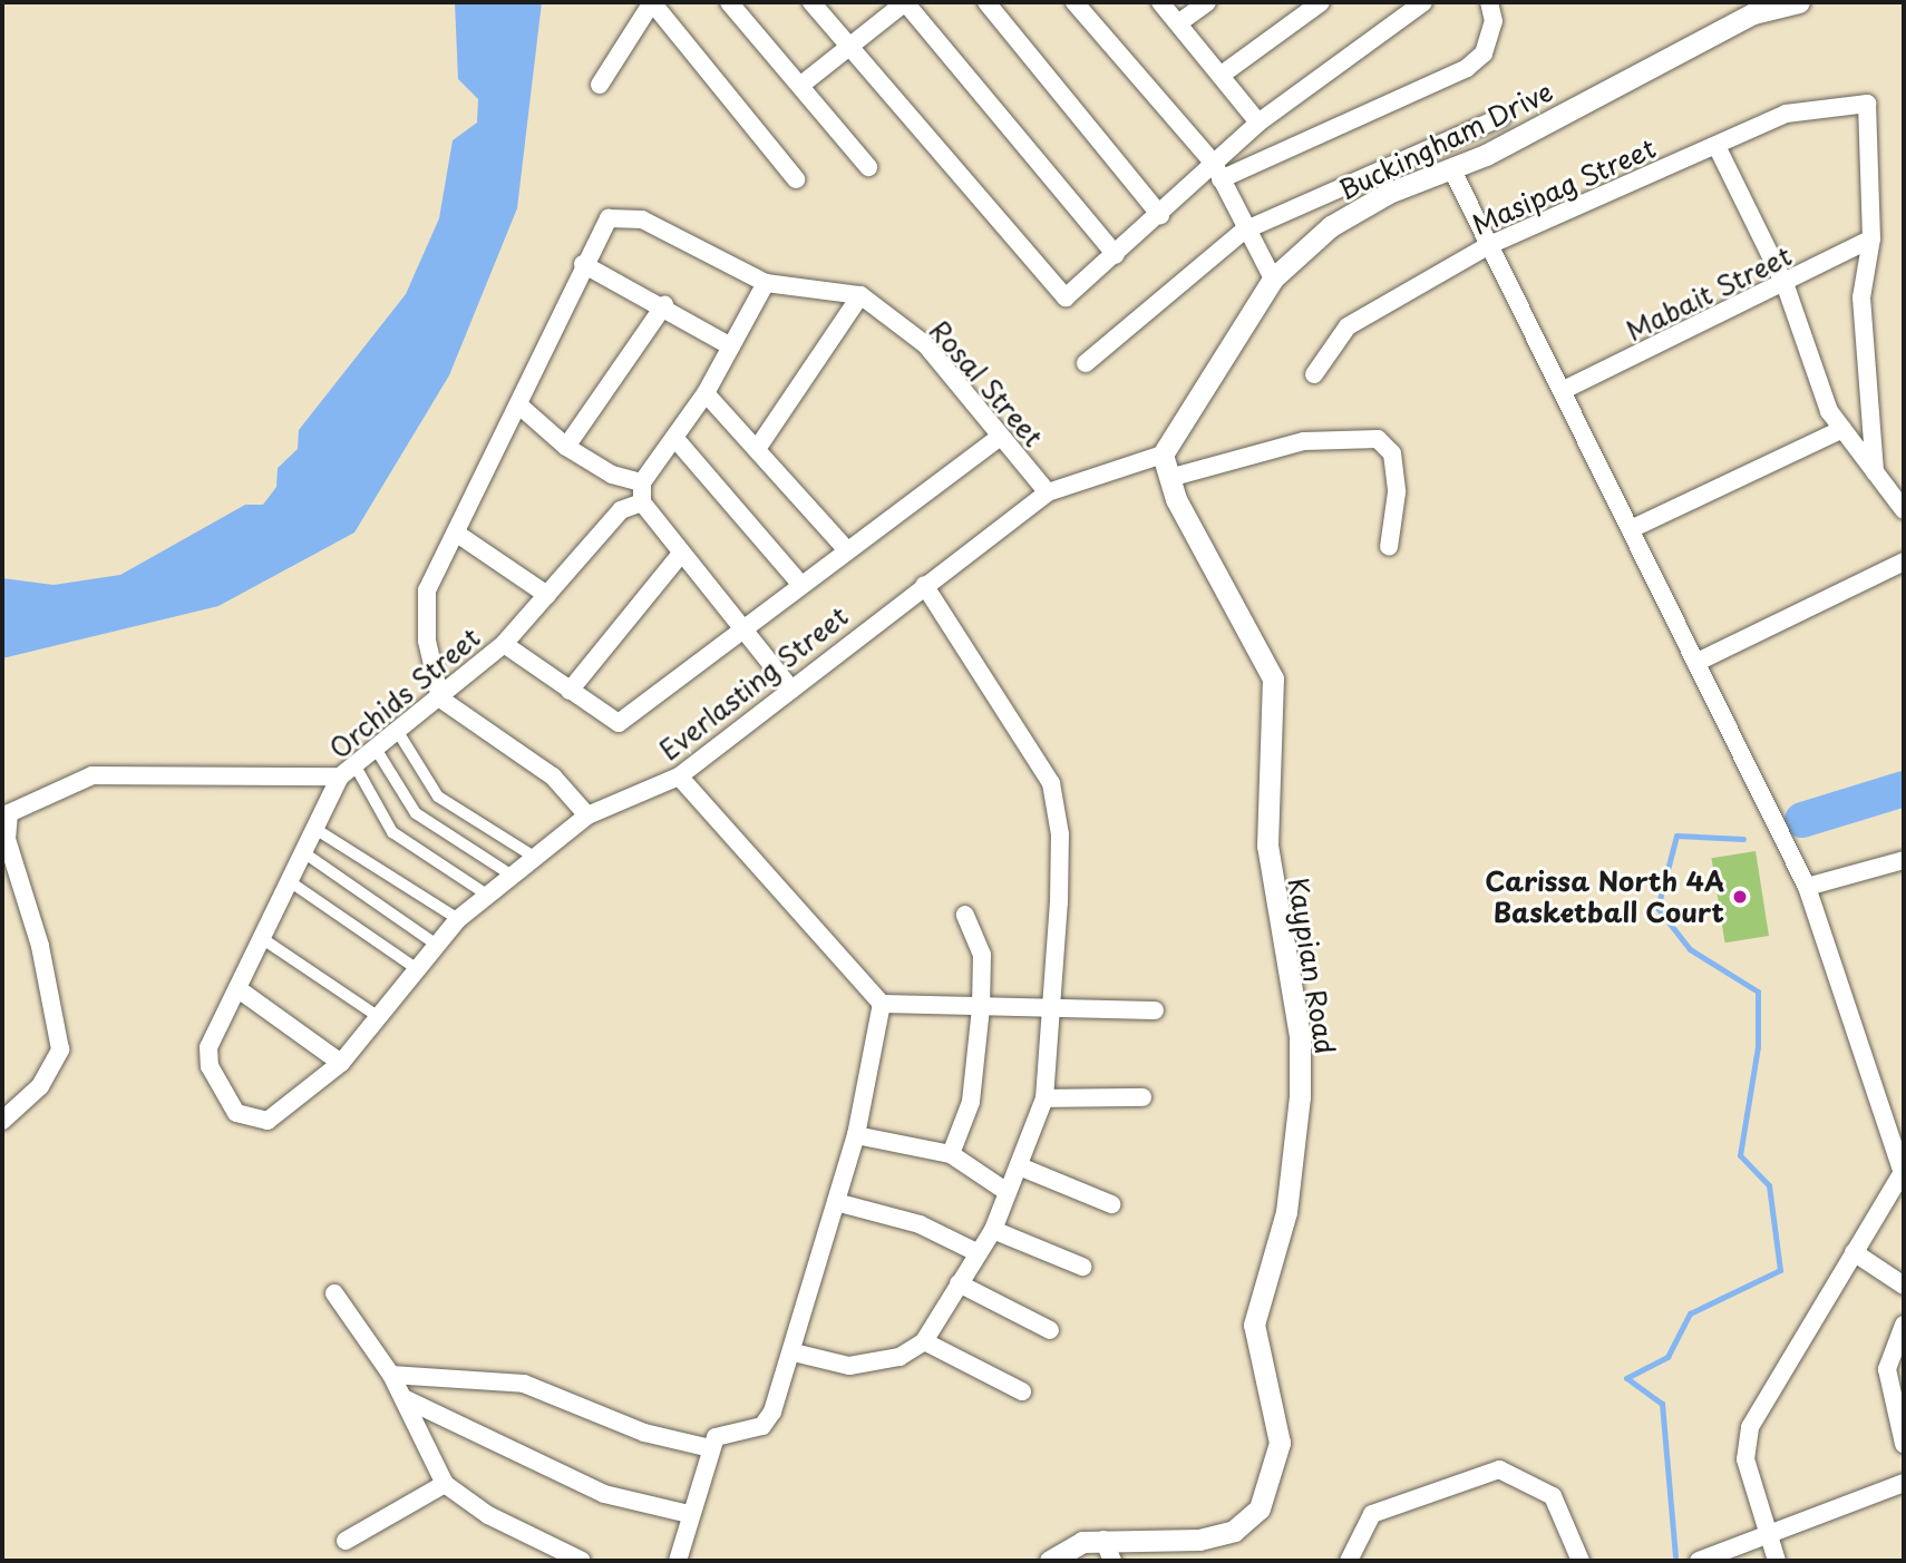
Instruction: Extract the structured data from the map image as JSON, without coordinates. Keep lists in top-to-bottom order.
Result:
{
  "streets": {
    "street": [
      "Buckingham Drive",
      "Masipag Street",
      "Mabait Street",
      "Rosal Street",
      "Everlasting Street",
      "Orchids Street",
      "Kaypian Road"
    ]
  },
  "crossings": [
    ["Buckingham Drive", "Everlasting Street"],
    ["Buckingham Drive", "Kaypian Road"],
    ["Masipag Street", "Mabait Street"],
    ["Rosal Street", "Everlasting Street"],
    ["Everlasting Street", "Orchids Street"],
    ["Everlasting Street", "Kaypian Road"]
  ],
  "places": ["Carissa North 4A Basketball Court"]
}
